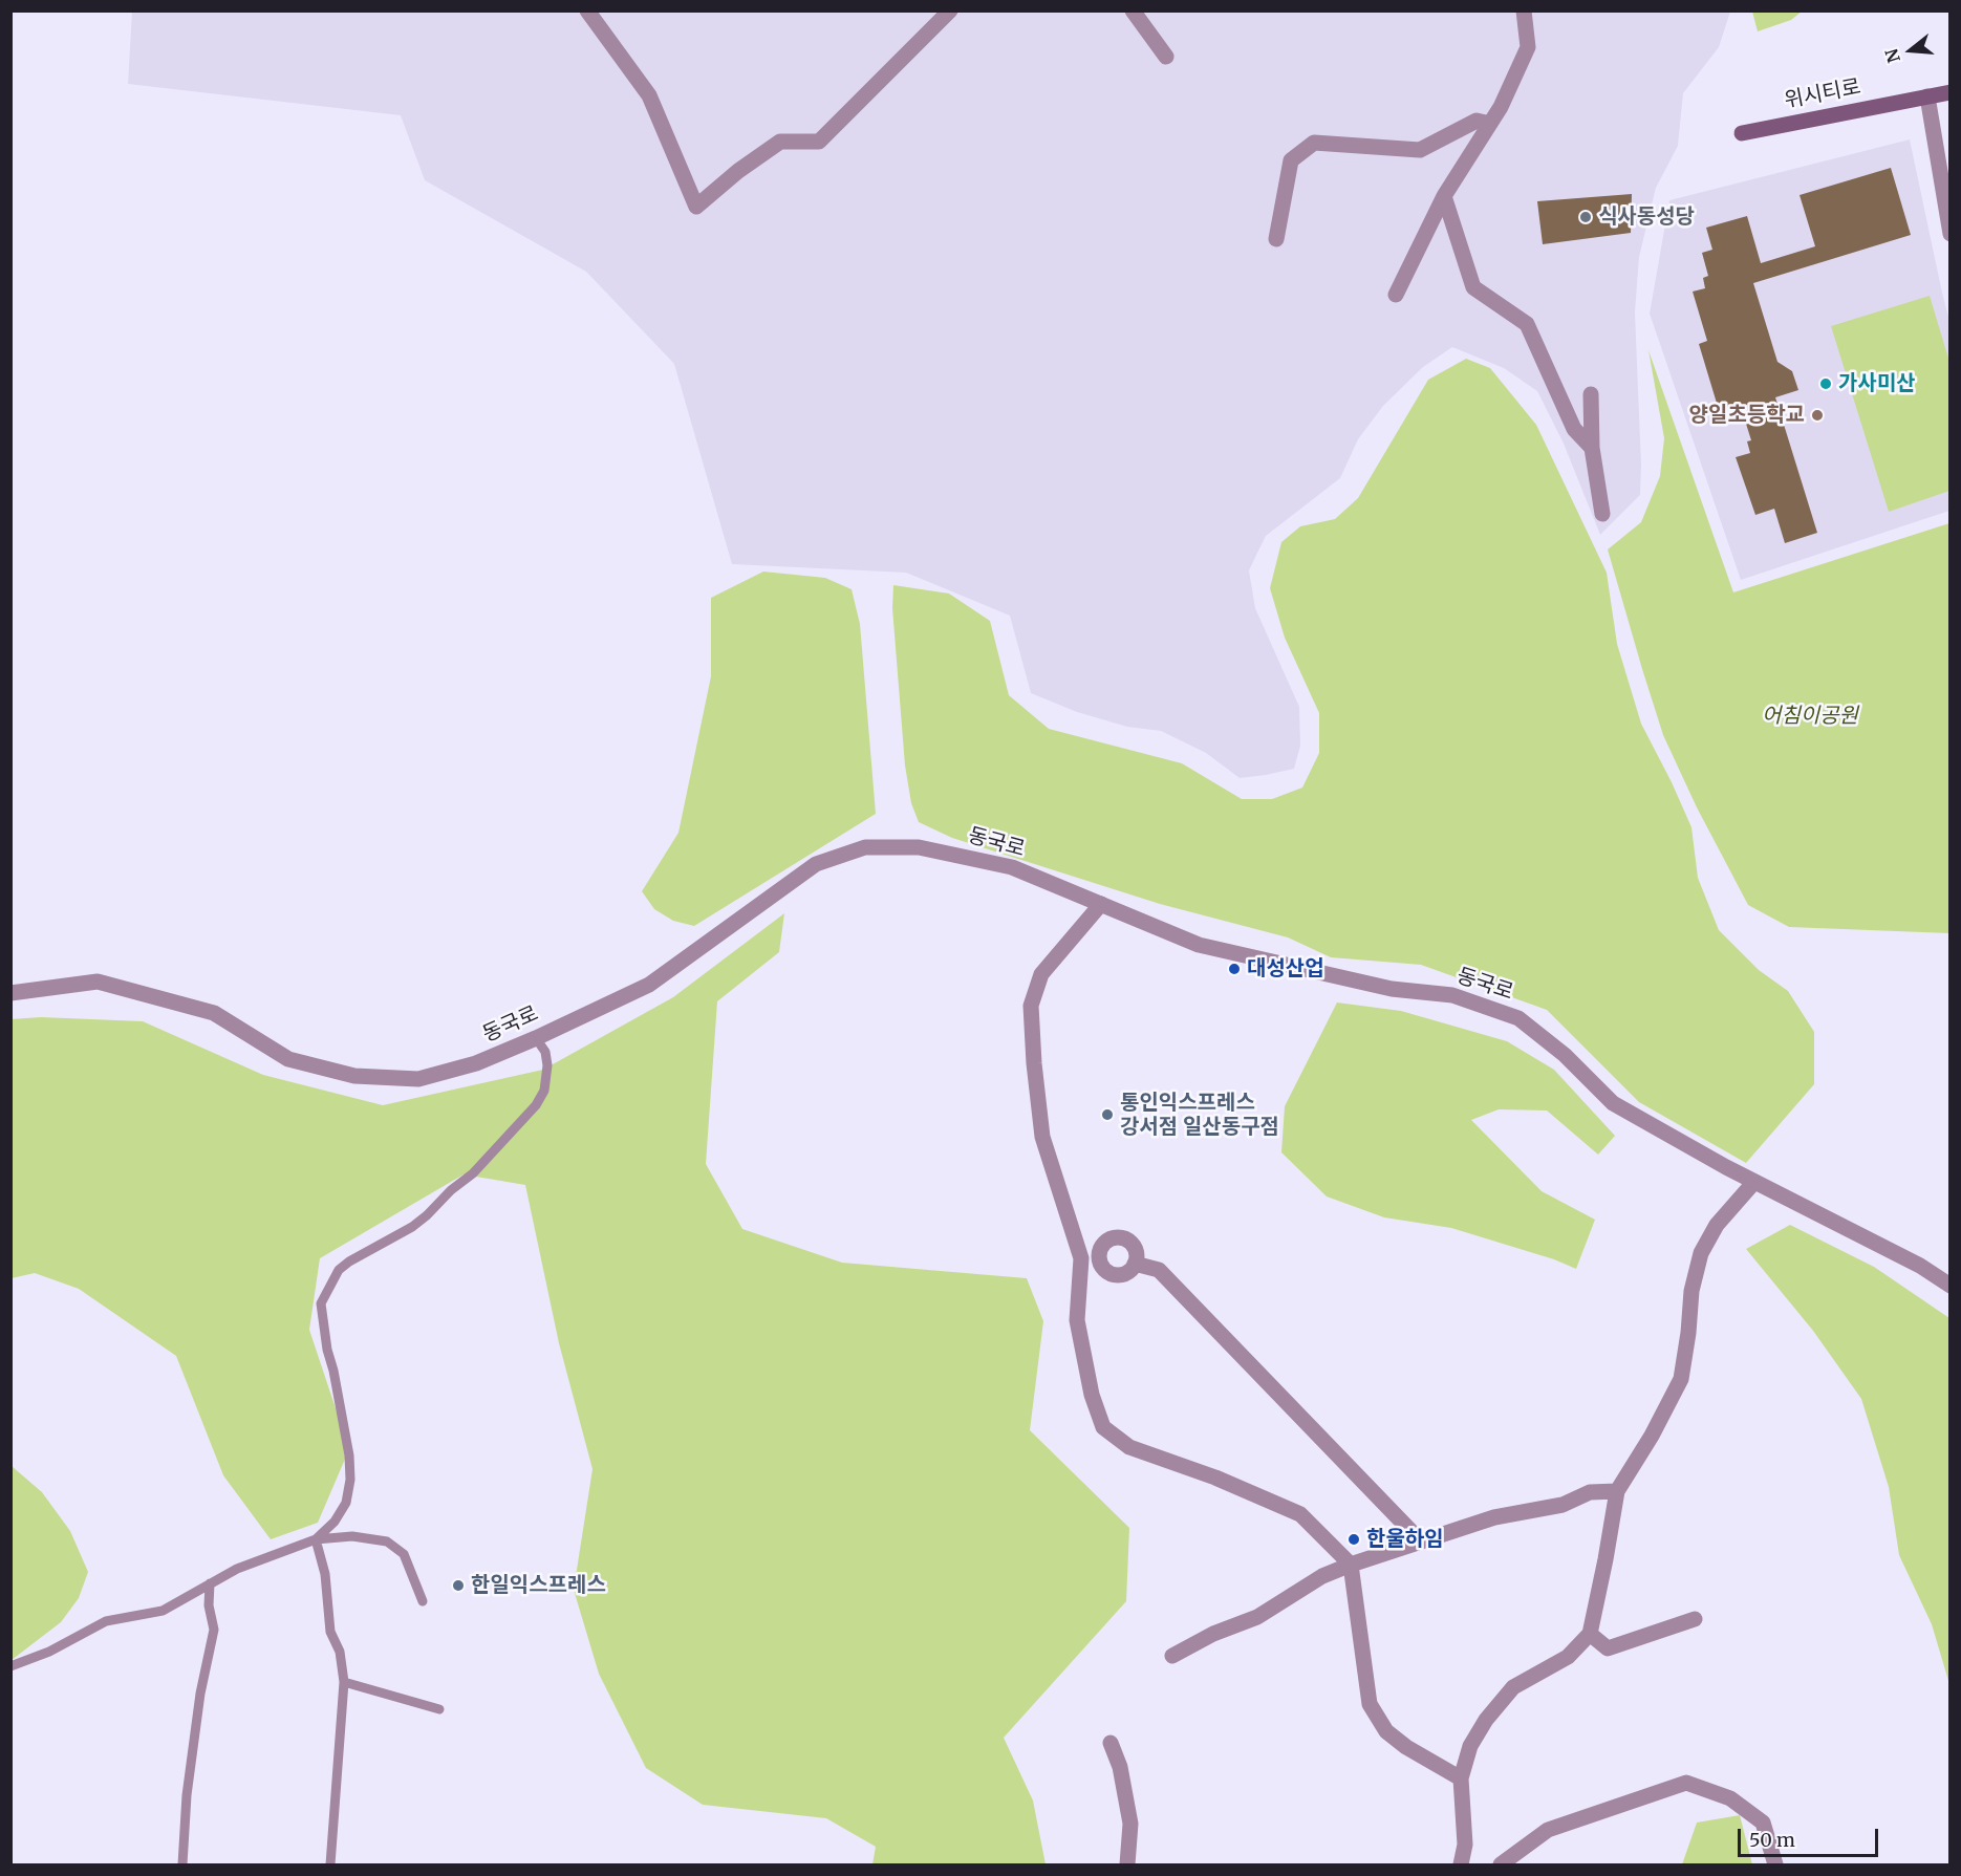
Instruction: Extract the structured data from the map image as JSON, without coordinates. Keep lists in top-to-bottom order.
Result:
{
  "streets": {
    "main road": ["위시티로"],
    "street": ["동국로"]
  },
  "parks": ["어침이공원"],
  "places": [
    "식사동성당",
    "가사미산",
    "양일초등학교",
    "대성산업",
    "통인익스프레스 강서점 일산동구점",
    "한울하임",
    "한일익스프레스"
  ],
  "scale_bar": "50 m",
  "north": "left"
}
